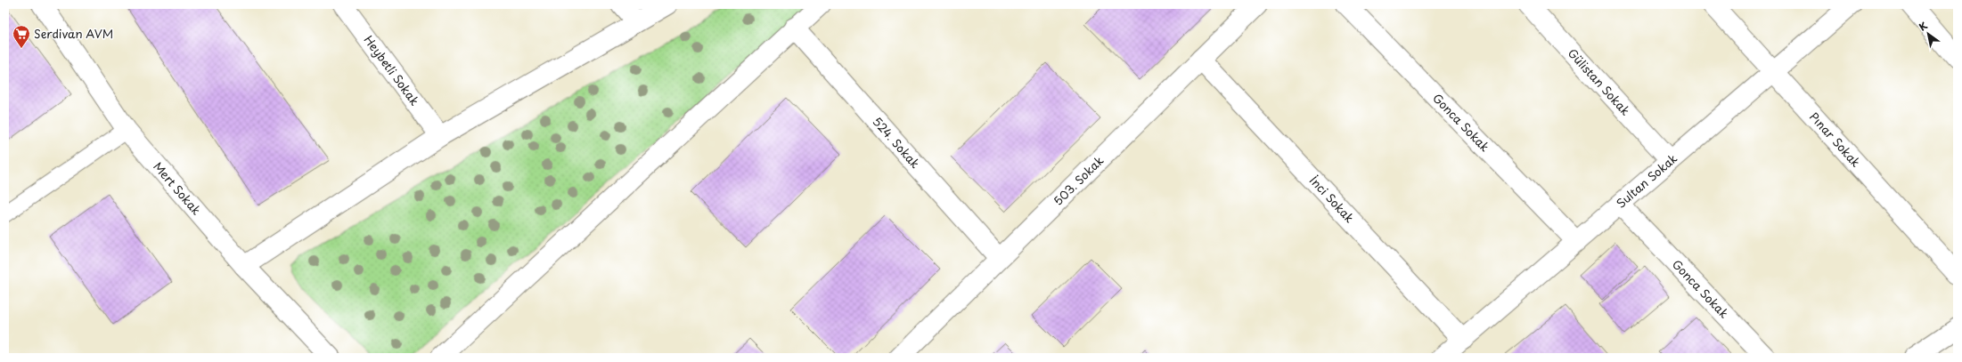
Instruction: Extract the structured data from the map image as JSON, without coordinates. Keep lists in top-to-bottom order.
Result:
{
  "streets": {
    "street": [
      "Heybetli Sokak",
      "Gülistan Sokak",
      "Gonca Sokak",
      "Pınar Sokak",
      "524. Sokak",
      "503. Sokak",
      "Sultan Sokak",
      "Mert Sokak",
      "İnci Sokak"
    ]
  },
  "crossings": [
    ["Gülistan Sokak", "Sultan Sokak"],
    ["Gonca Sokak", "Sultan Sokak"],
    ["Pınar Sokak", "Sultan Sokak"],
    ["524. Sokak", "503. Sokak"],
    ["503. Sokak", "İnci Sokak"],
    ["Sultan Sokak", "İnci Sokak"]
  ],
  "places": {
    "supermarket": ["Serdivan AVM"]
  },
  "north": "top left"
}
